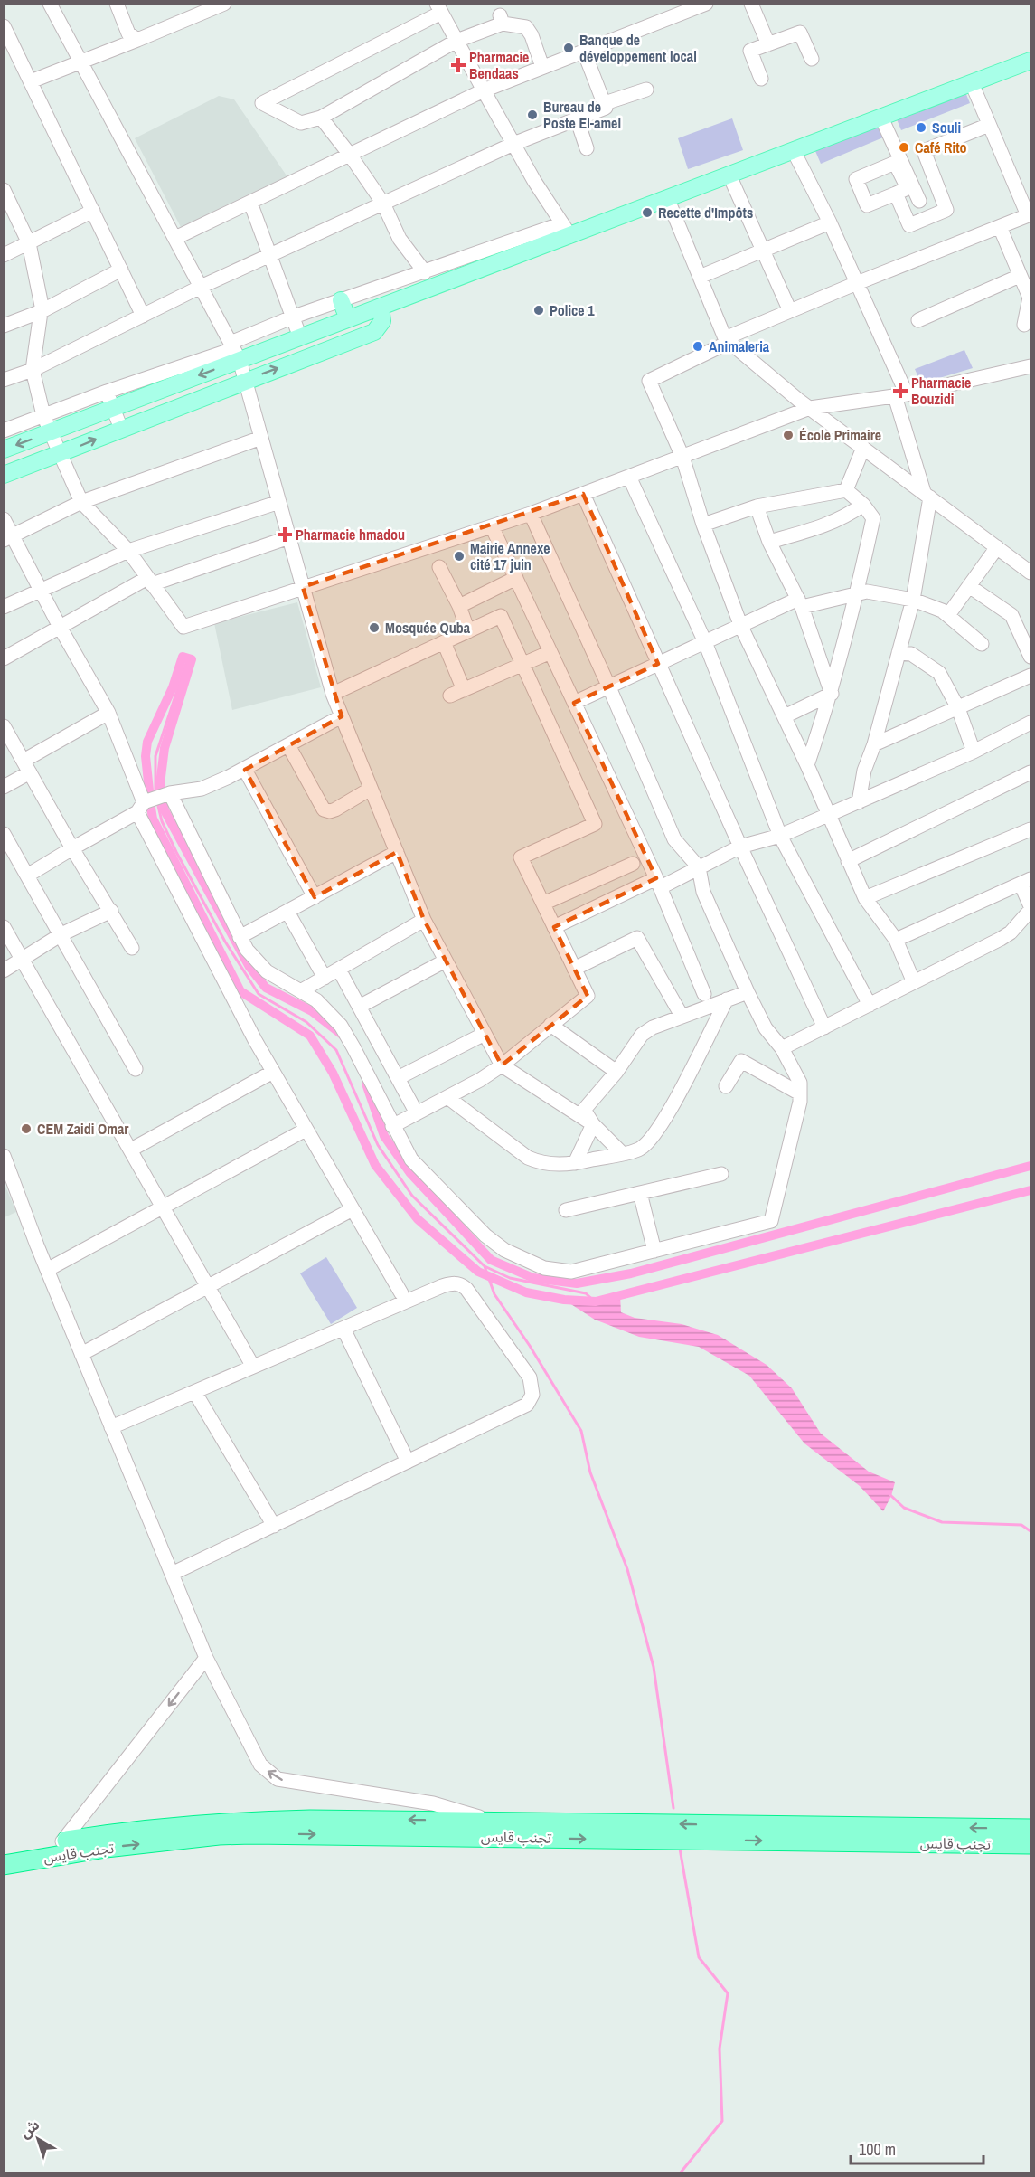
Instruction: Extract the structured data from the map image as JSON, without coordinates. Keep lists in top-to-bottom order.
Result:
{
  "streets": {
    "highway": ["تجنب قايس"]
  },
  "places": {
    "other": [
      "Banque de développement local",
      "Bureau de Poste El-amel",
      "Souli",
      "Café Rito",
      "Recette d'Impôts",
      "Police 1",
      "Animaleria",
      "École Primaire",
      "Mairie Annexe cité 17 juin",
      "Mosquée Quba",
      "CEM Zaidi Omar"
    ],
    "health": ["Pharmacie Bendaas", "Pharmacie Bouzidi", "Pharmacie hmadou"]
  },
  "scale_bar": "100 m",
  "north": "top left"
}
